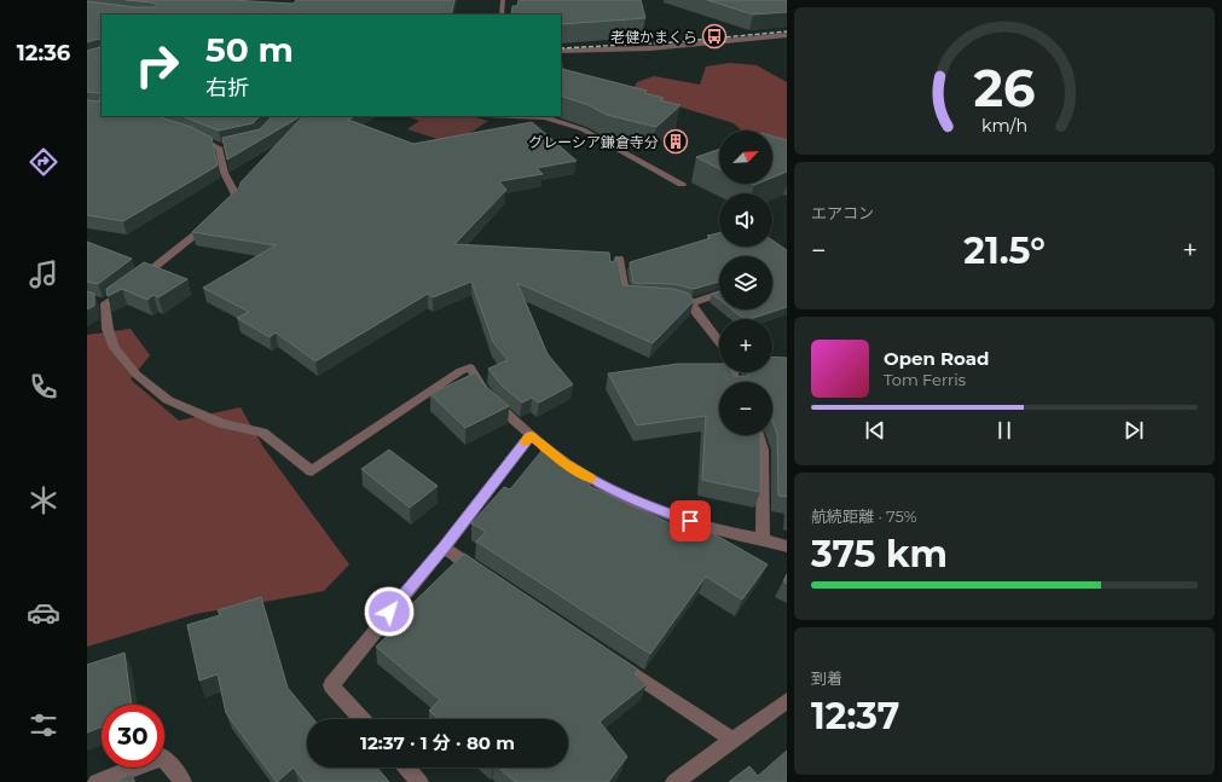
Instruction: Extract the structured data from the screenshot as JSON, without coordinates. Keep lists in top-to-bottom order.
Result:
{
  "places": {
    "bus stop": ["老健かまくら"],
    "building": ["グレーシア鎌倉寺分"]
  },
  "north": "top right",
  "page": {
    "tabs": "12:36",
    "turn": ["50 m", "右折"],
    "map_buttons": ["+", "−"],
    "tile": [
      "エアコン",
      ["航続距離 · 75%", "375 km"],
      ["到着", "12:37"]
    ],
    "heat": ["−", "21.5°", "+"],
    "song": ["Open Road", "Tom Ferris"],
    "limit": "30",
    "trip": "12:37 · 1 分 · 80 m",
    "gauge": ["26", "km/h"]
  }
}
